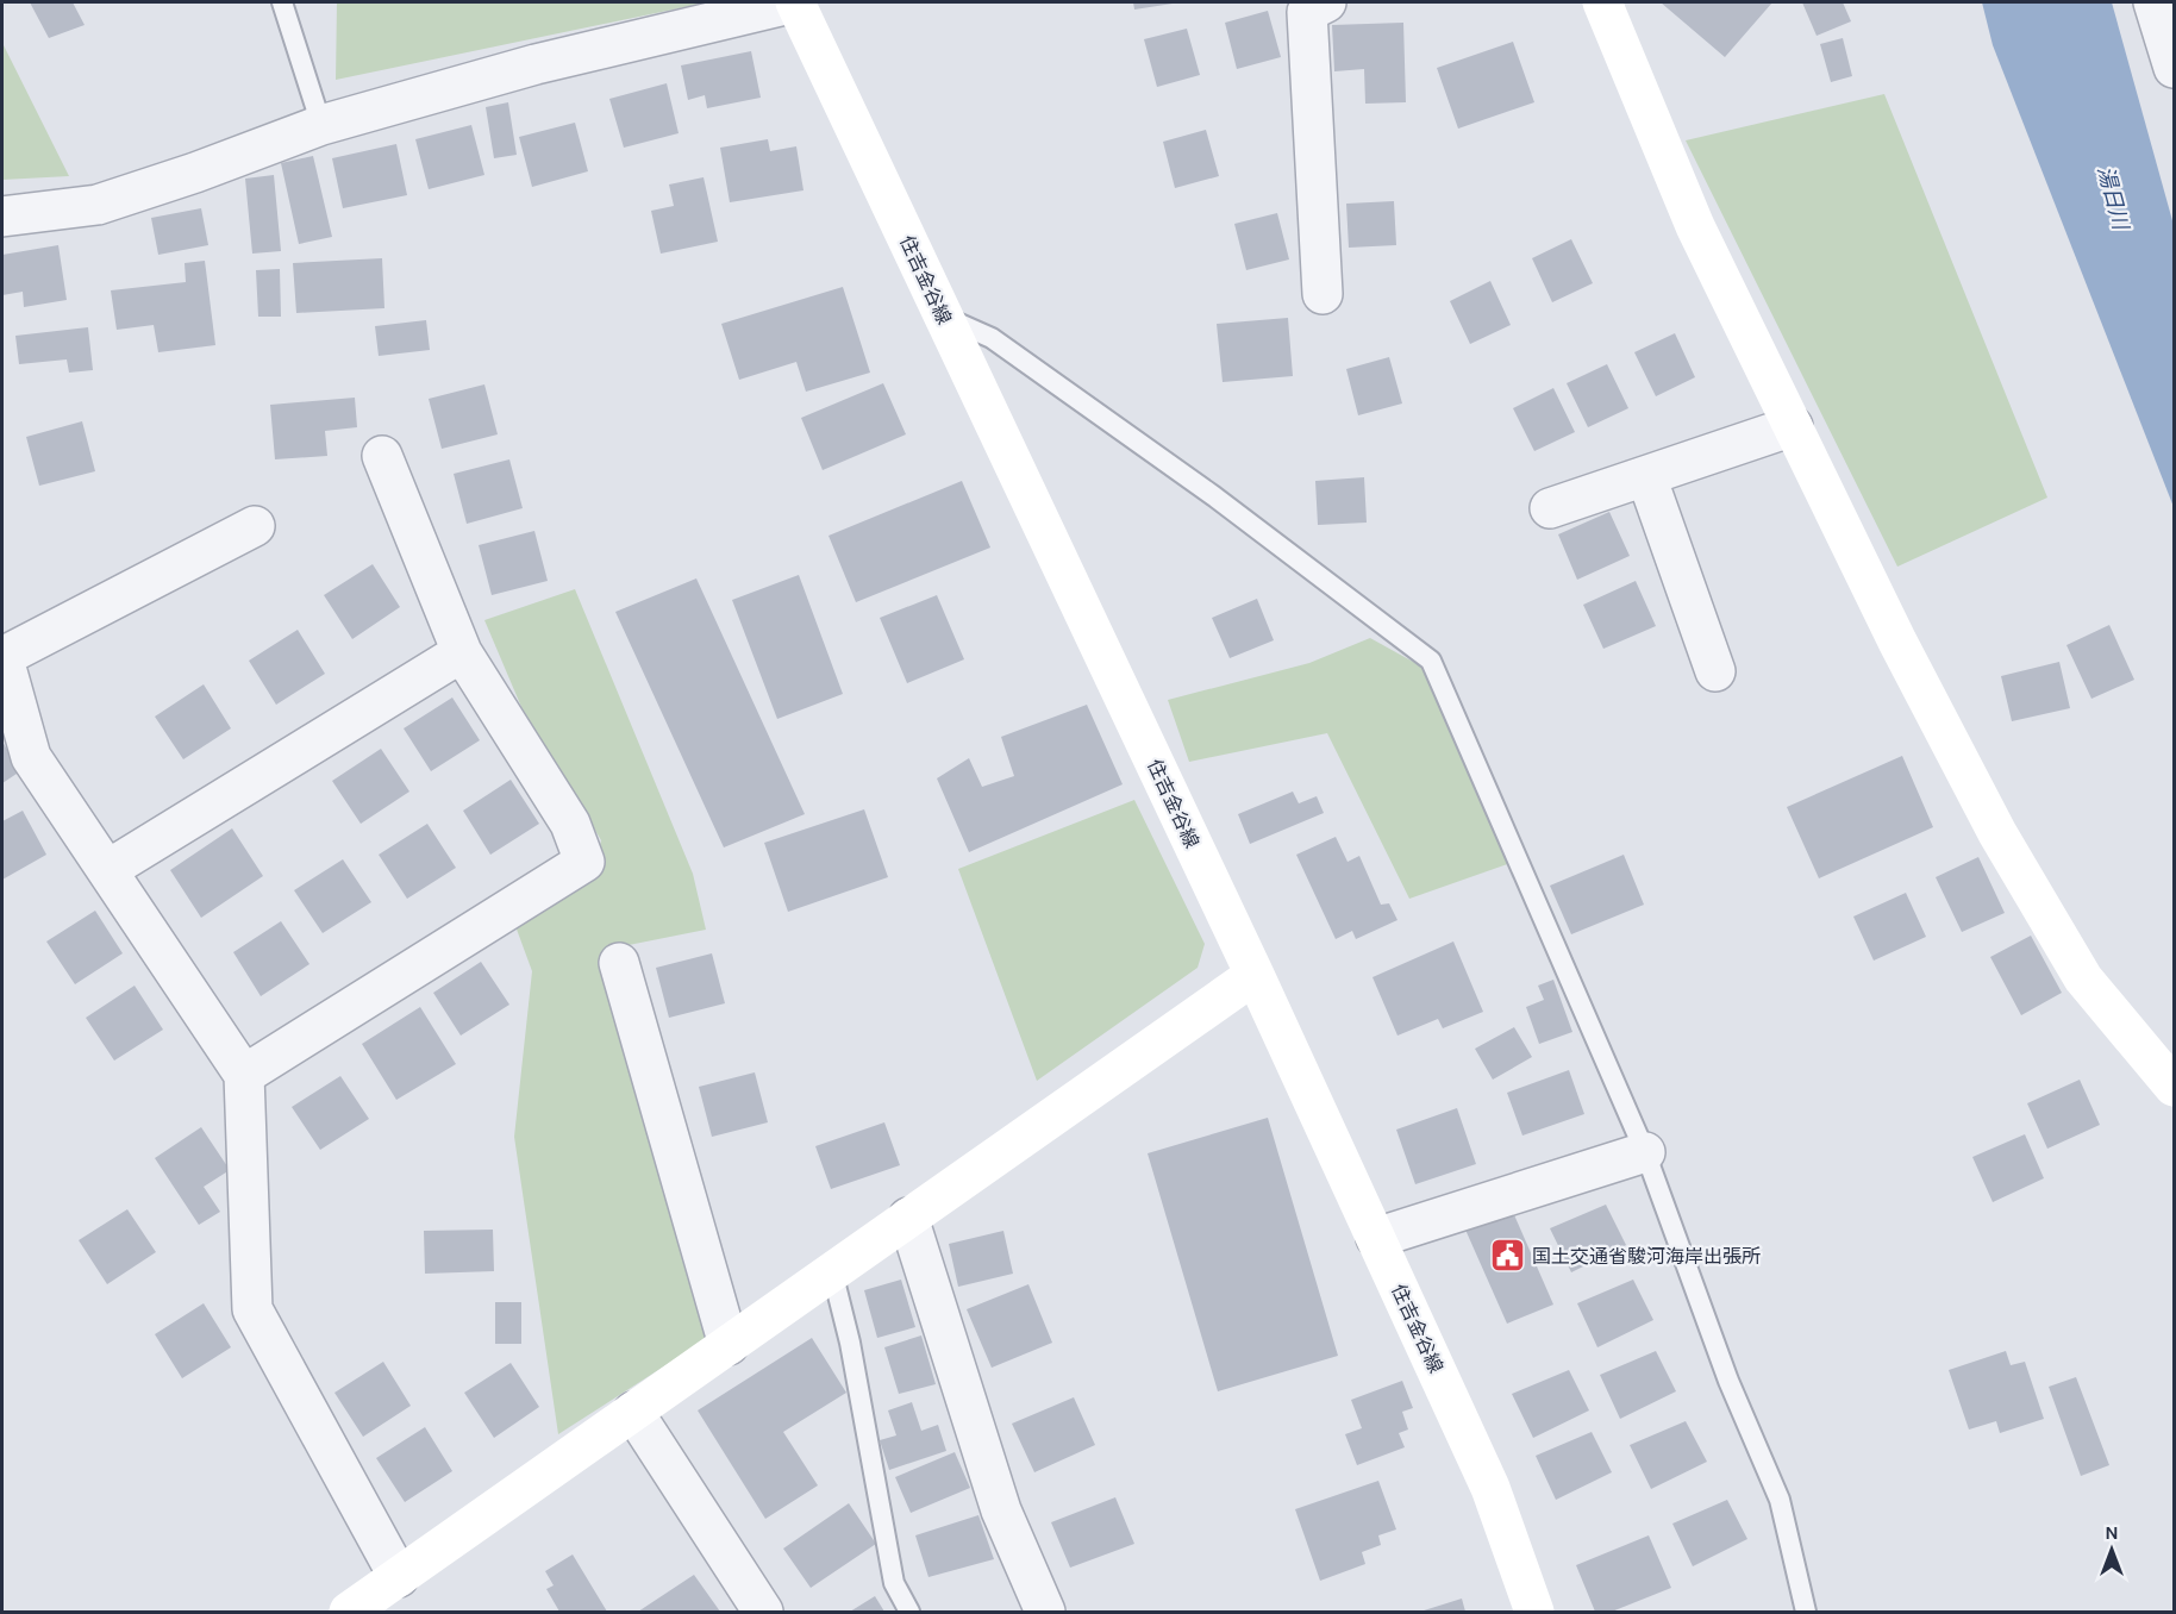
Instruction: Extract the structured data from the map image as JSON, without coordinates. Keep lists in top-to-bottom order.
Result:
{
  "streets": {
    "street": ["住吉金谷線"]
  },
  "water": ["湯日川"],
  "places": {
    "public building": ["国土交通省駿河海岸出張所"]
  },
  "north": "top"
}
